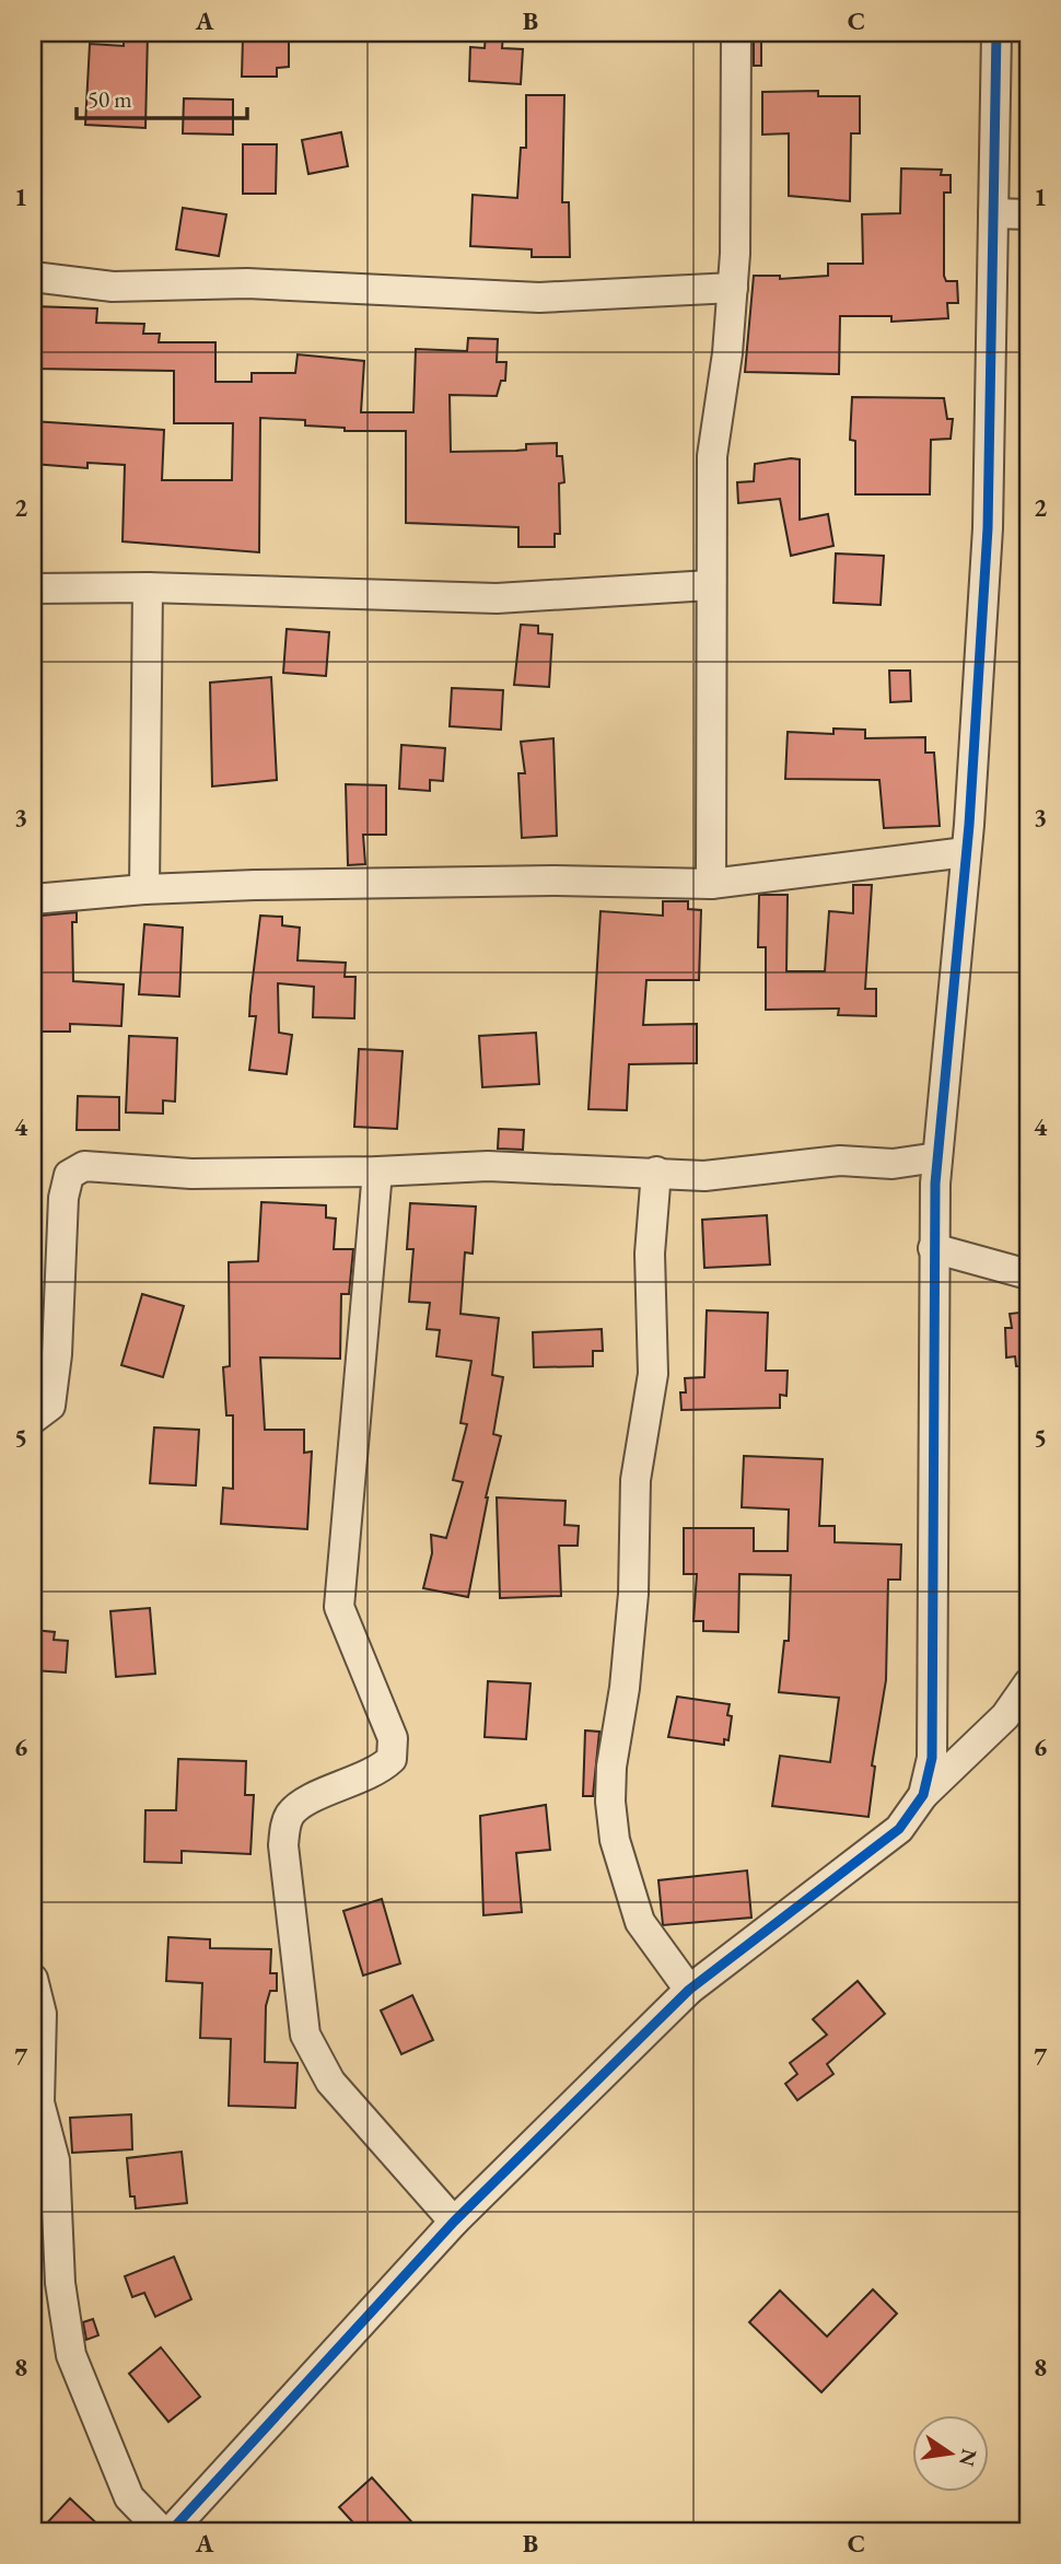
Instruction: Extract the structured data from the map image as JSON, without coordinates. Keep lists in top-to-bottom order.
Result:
{
  "scale_bar": "50 m",
  "north": "right",
  "grid": {
    "columns": ["A", "B", "C"],
    "rows": [
      "1",
      "2",
      "3",
      "4",
      "5",
      "6",
      "7",
      "8"
    ]
  }
}
